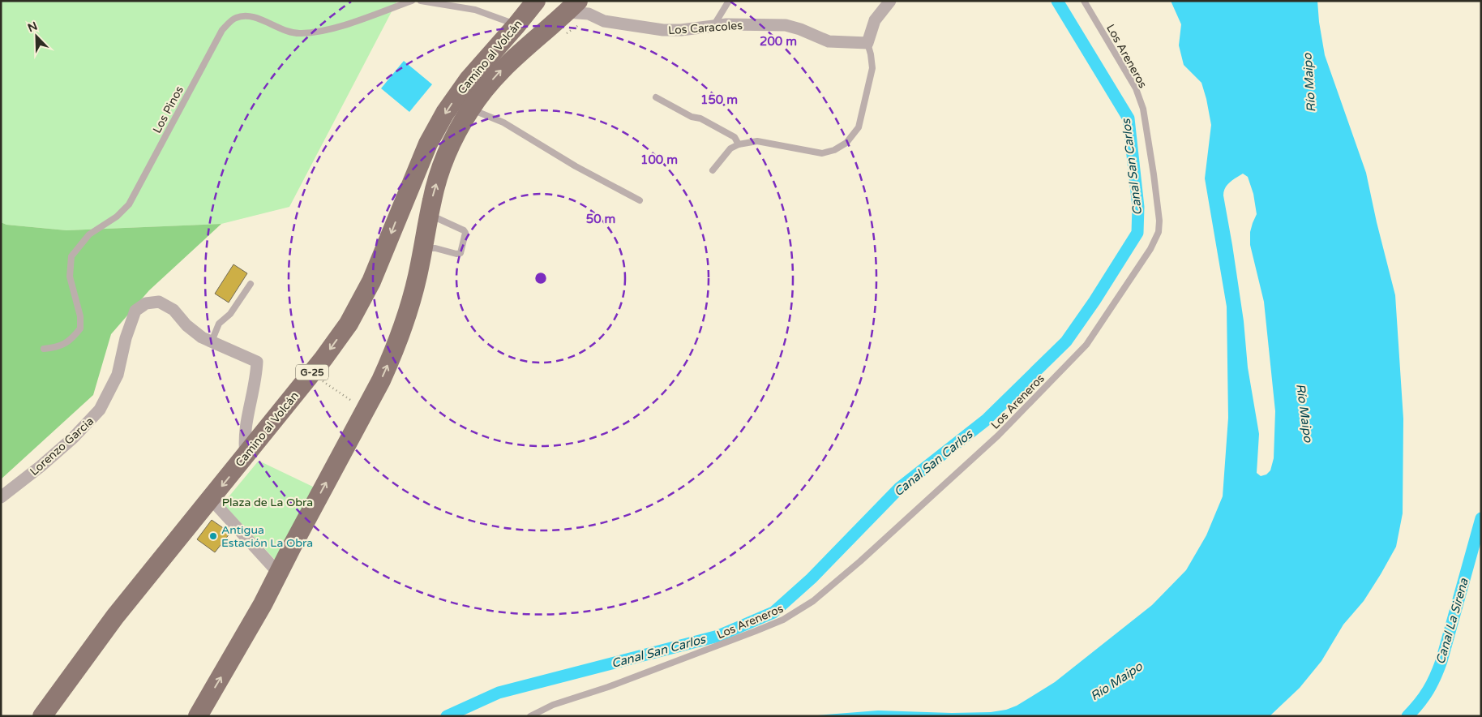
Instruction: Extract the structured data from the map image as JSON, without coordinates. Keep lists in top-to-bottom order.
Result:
{
  "streets": {
    "main road": ["Camino al Volcán", "G-25"],
    "street": ["Los Caracoles", "Lorenzo Garcia"],
    "lane": ["Los Areneros", "Los Pinos"]
  },
  "crossings": [
    ["Los Caracoles", "Camino al Volcán"],
    ["Camino al Volcán", "Lorenzo Garcia"]
  ],
  "water": ["Río Maipo", "Canal San Carlos", "Canal La Sirena"],
  "parks": ["Plaza de La Obra"],
  "places": ["Antigua Estación La Obra"],
  "north": "top left",
  "rings": [
    "200 m",
    "150 m",
    "100 m",
    "50 m"
  ]
}
